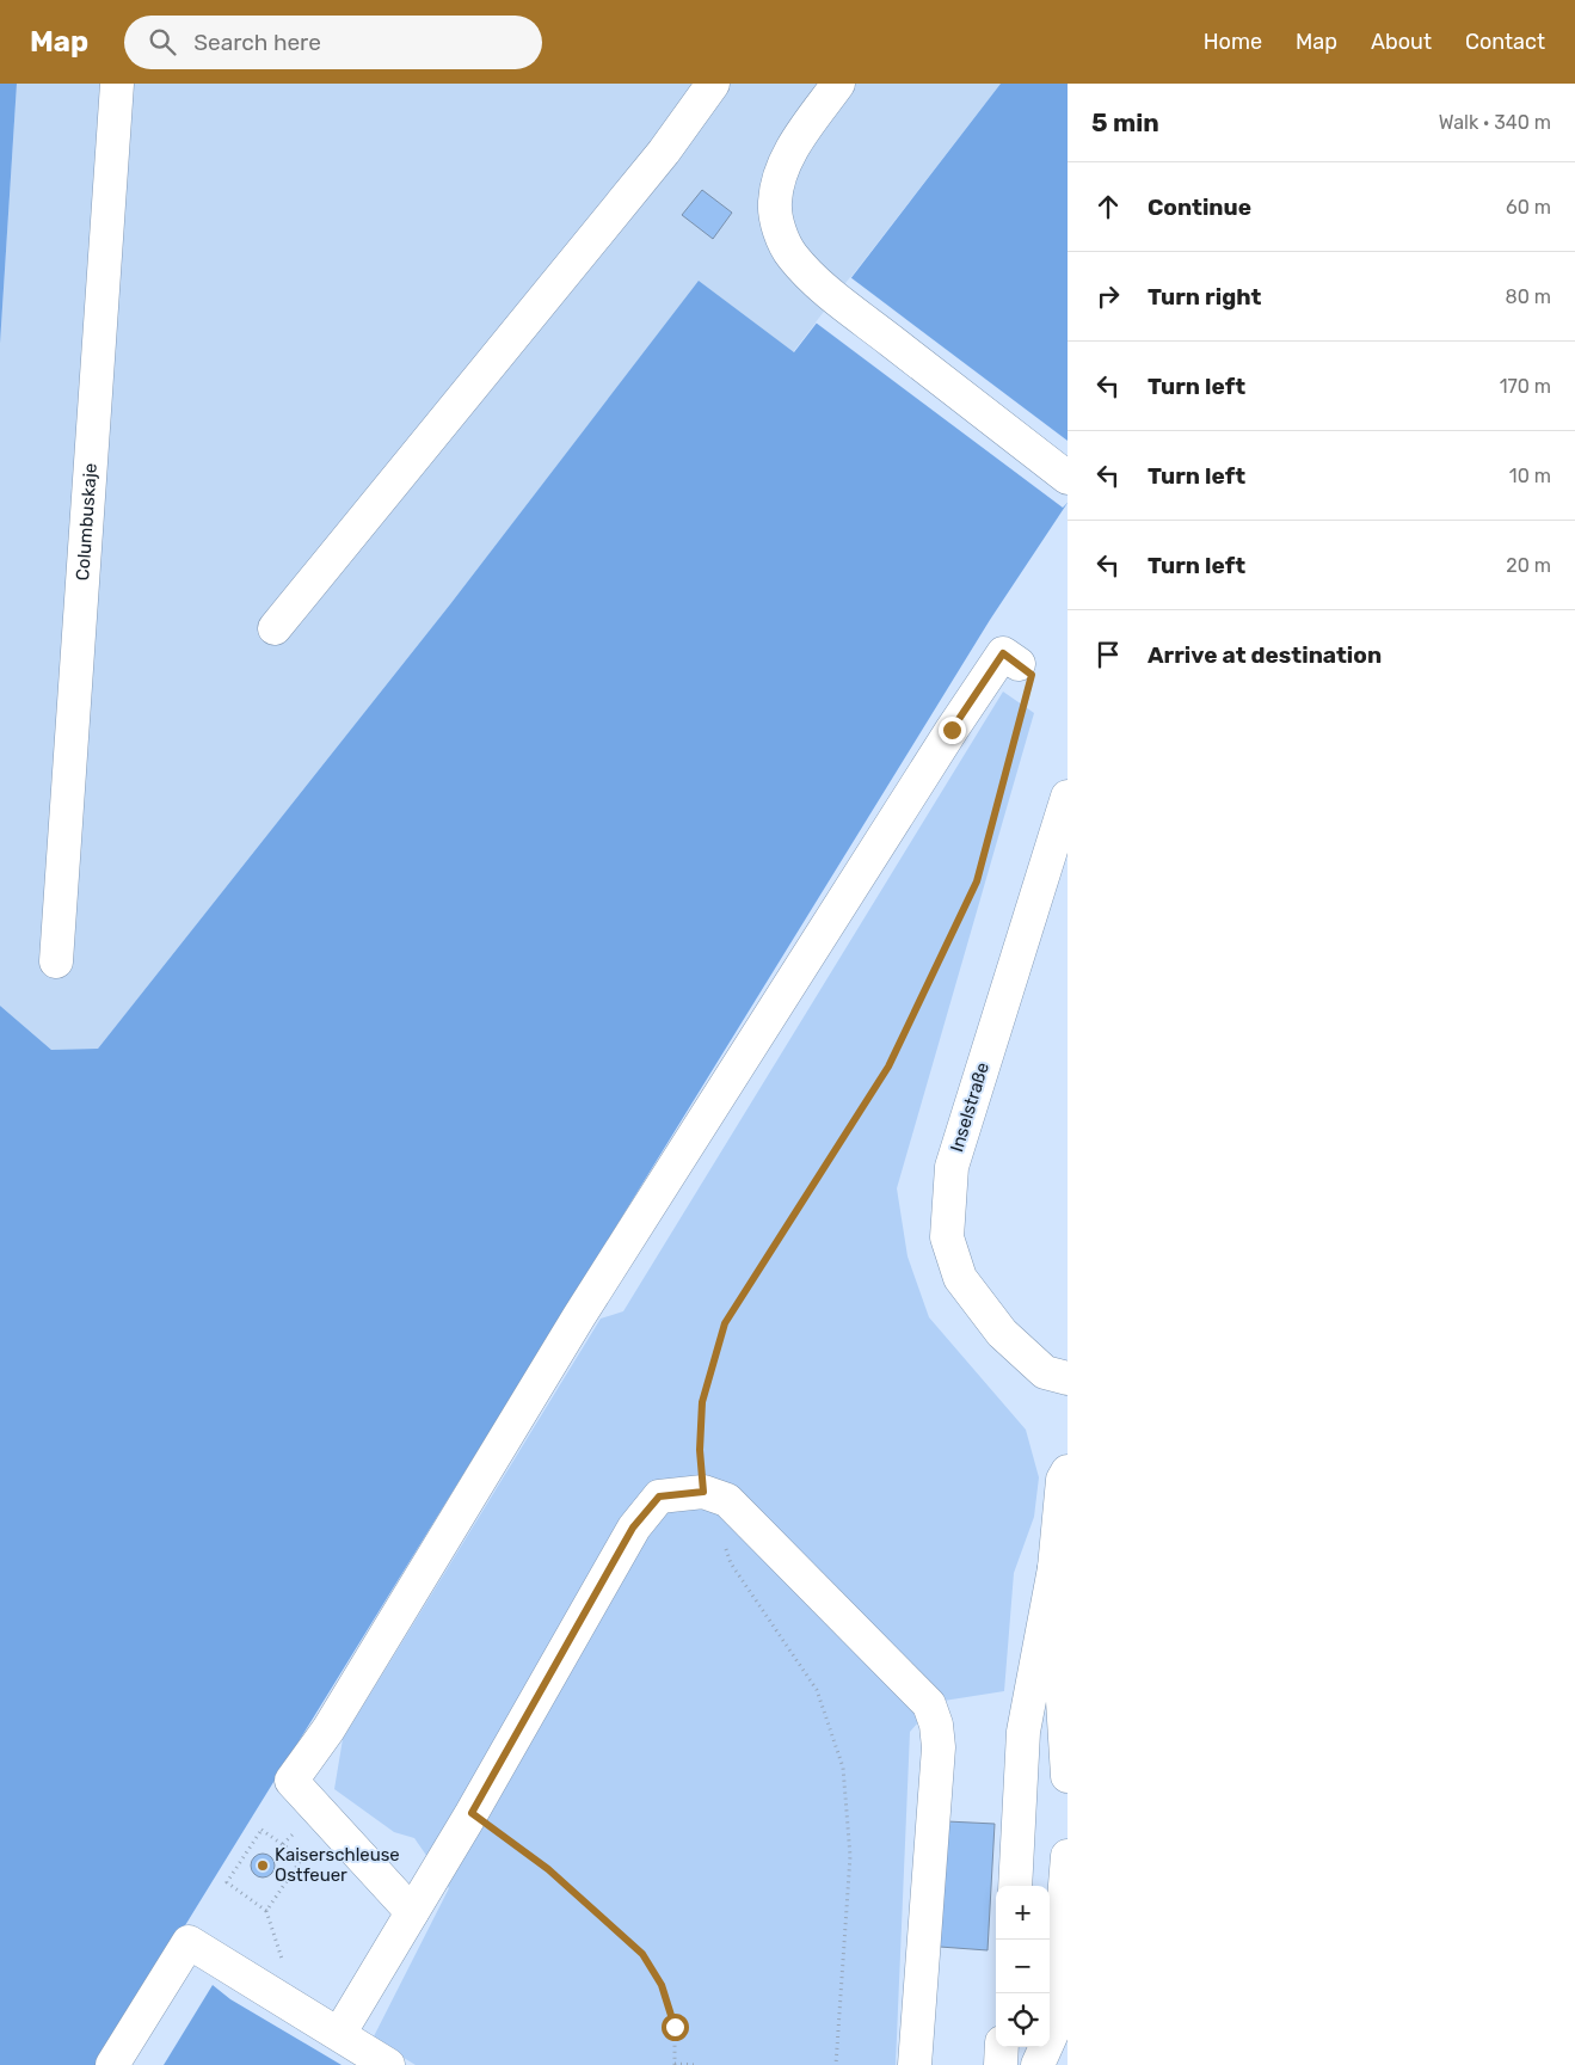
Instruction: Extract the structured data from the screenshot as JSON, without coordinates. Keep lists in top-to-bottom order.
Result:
{
  "streets": {
    "street": ["Columbuskaje", "Inselstraße"]
  },
  "places": ["Kaiserschleuse Ostfeuer"],
  "page": {
    "header": "Map",
    "search": "Search here",
    "nav": [
      "Home",
      "Map",
      "About",
      "Contact"
    ],
    "heading": ["5 min", "Walk · 340 m"],
    "list": [
      ["Continue", "60 m"],
      ["Turn right", "80 m"],
      ["Turn left", "170 m"],
      ["Turn left", "10 m"],
      ["Turn left", "20 m"],
      "Arrive at destination"
    ],
    "map_buttons": ["+", "−"]
  }
}
